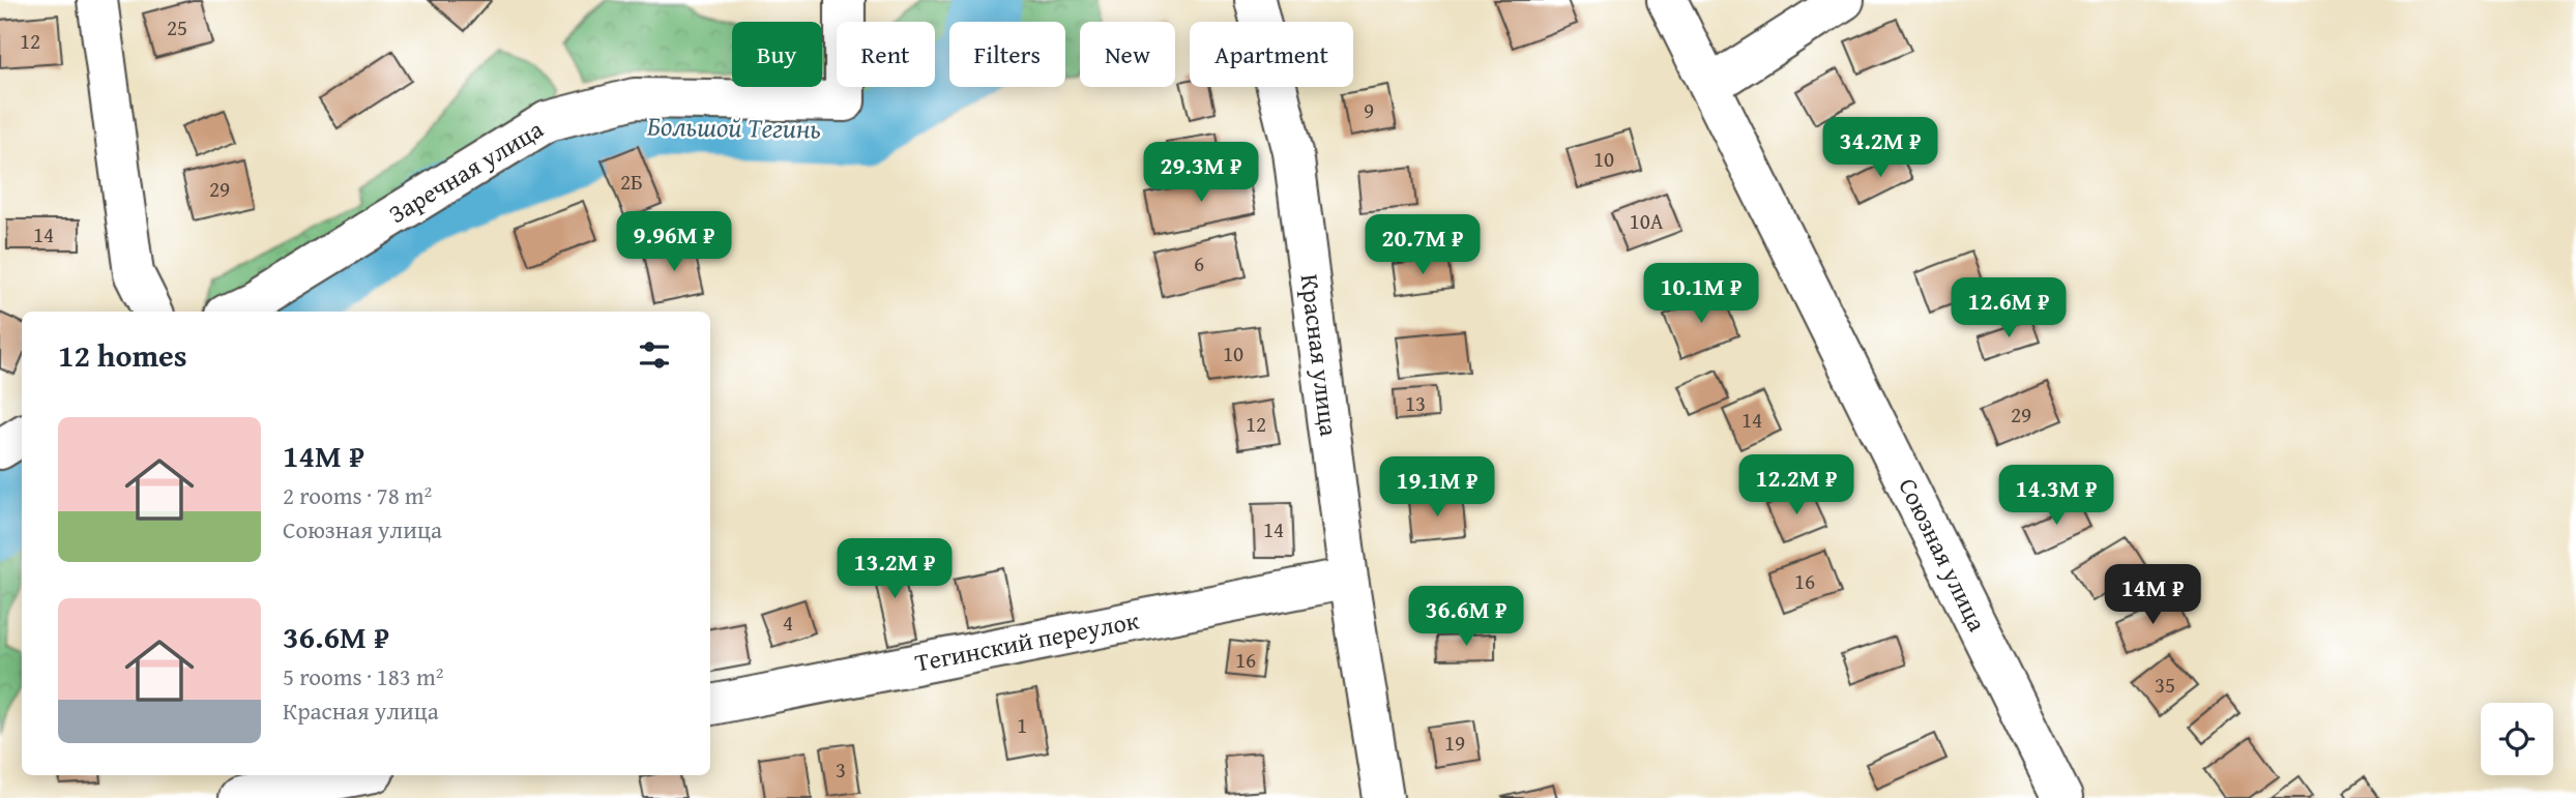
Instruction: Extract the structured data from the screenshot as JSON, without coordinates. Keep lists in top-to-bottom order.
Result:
{
  "streets": {
    "street": [
      "Заречная улица",
      "Красная улица",
      "Союзная улица",
      "Тегинский переулок"
    ]
  },
  "crossings": [
    ["Красная улица", "Тегинский переулок"]
  ],
  "water": ["Большой Тегинь"],
  "house_numbers": [
    "25",
    "12",
    "9",
    "10",
    "2Б",
    "29",
    "10А",
    "14",
    "6",
    "10",
    "13",
    "29",
    "14",
    "12",
    "14",
    "16",
    "4",
    "16",
    "35",
    "1",
    "19",
    "3"
  ],
  "page": {
    "chip": [
      "Buy",
      "Rent",
      "Filters",
      "New",
      "Apartment"
    ],
    "price": [
      "34.2M ₽",
      "29.3M ₽",
      "9.96M ₽",
      "20.7M ₽",
      "10.1M ₽",
      "12.6M ₽",
      "12.2M ₽",
      "19.1M ₽",
      "14.3M ₽",
      "13.2M ₽",
      "14M ₽",
      "36.6M ₽"
    ],
    "heading": "12 homes",
    "list": [
      {
        "name": "14M ₽",
        "note": "2 rooms · 78 m² · Союзная улица"
      },
      {
        "name": "36.6M ₽",
        "note": "5 rooms · 183 m² · Красная улица"
      }
    ]
  }
}
